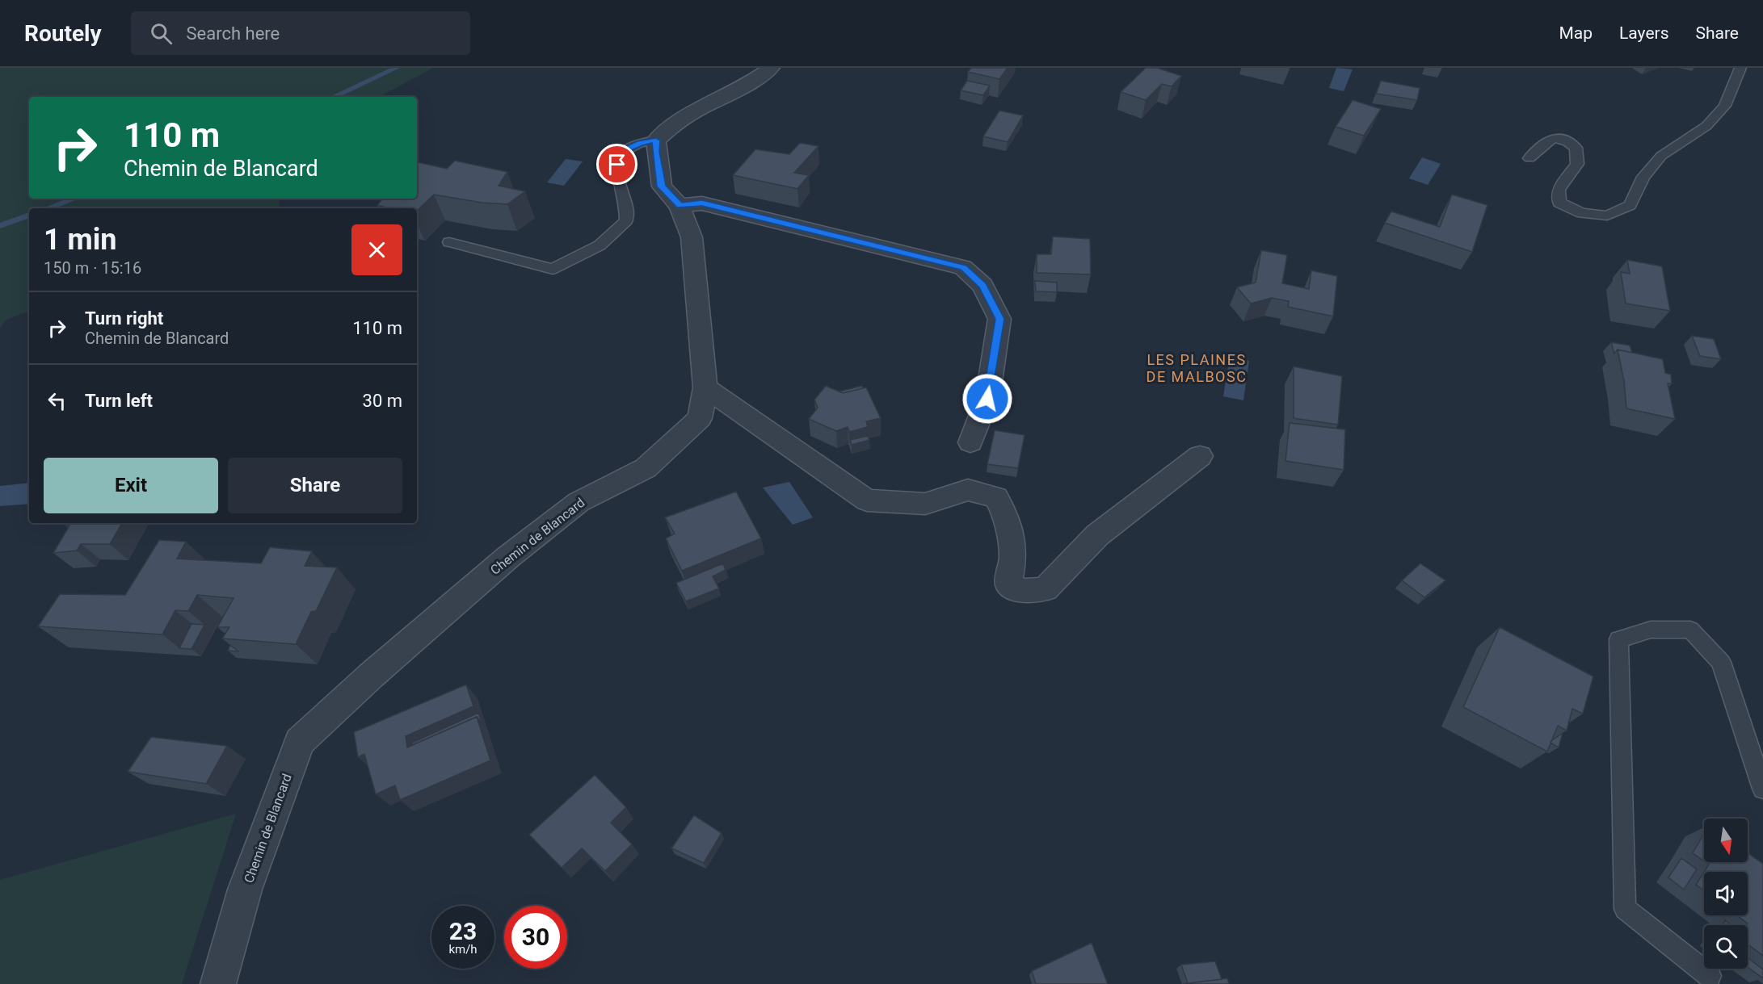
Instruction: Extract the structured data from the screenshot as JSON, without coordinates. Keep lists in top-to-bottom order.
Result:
{
  "streets": {
    "street": ["Chemin de Blancard"]
  },
  "districts": ["LES PLAINES DE MALBOSC"],
  "north": "bottom",
  "page": {
    "header": "Routely",
    "search": "Search here",
    "nav": ["Map", "Layers", "Share"],
    "turn": ["110 m", "Chemin de Blancard"],
    "heading": ["1 min", "150 m · 15:16"],
    "list": [
      {
        "name": "Turn right",
        "note": "Chemin de Blancard",
        "value": "110 m"
      },
      {
        "name": "Turn left",
        "value": "30 m"
      }
    ],
    "buttons": ["Exit", "Share"],
    "speed": "23 km/h",
    "limit": "30"
  }
}
